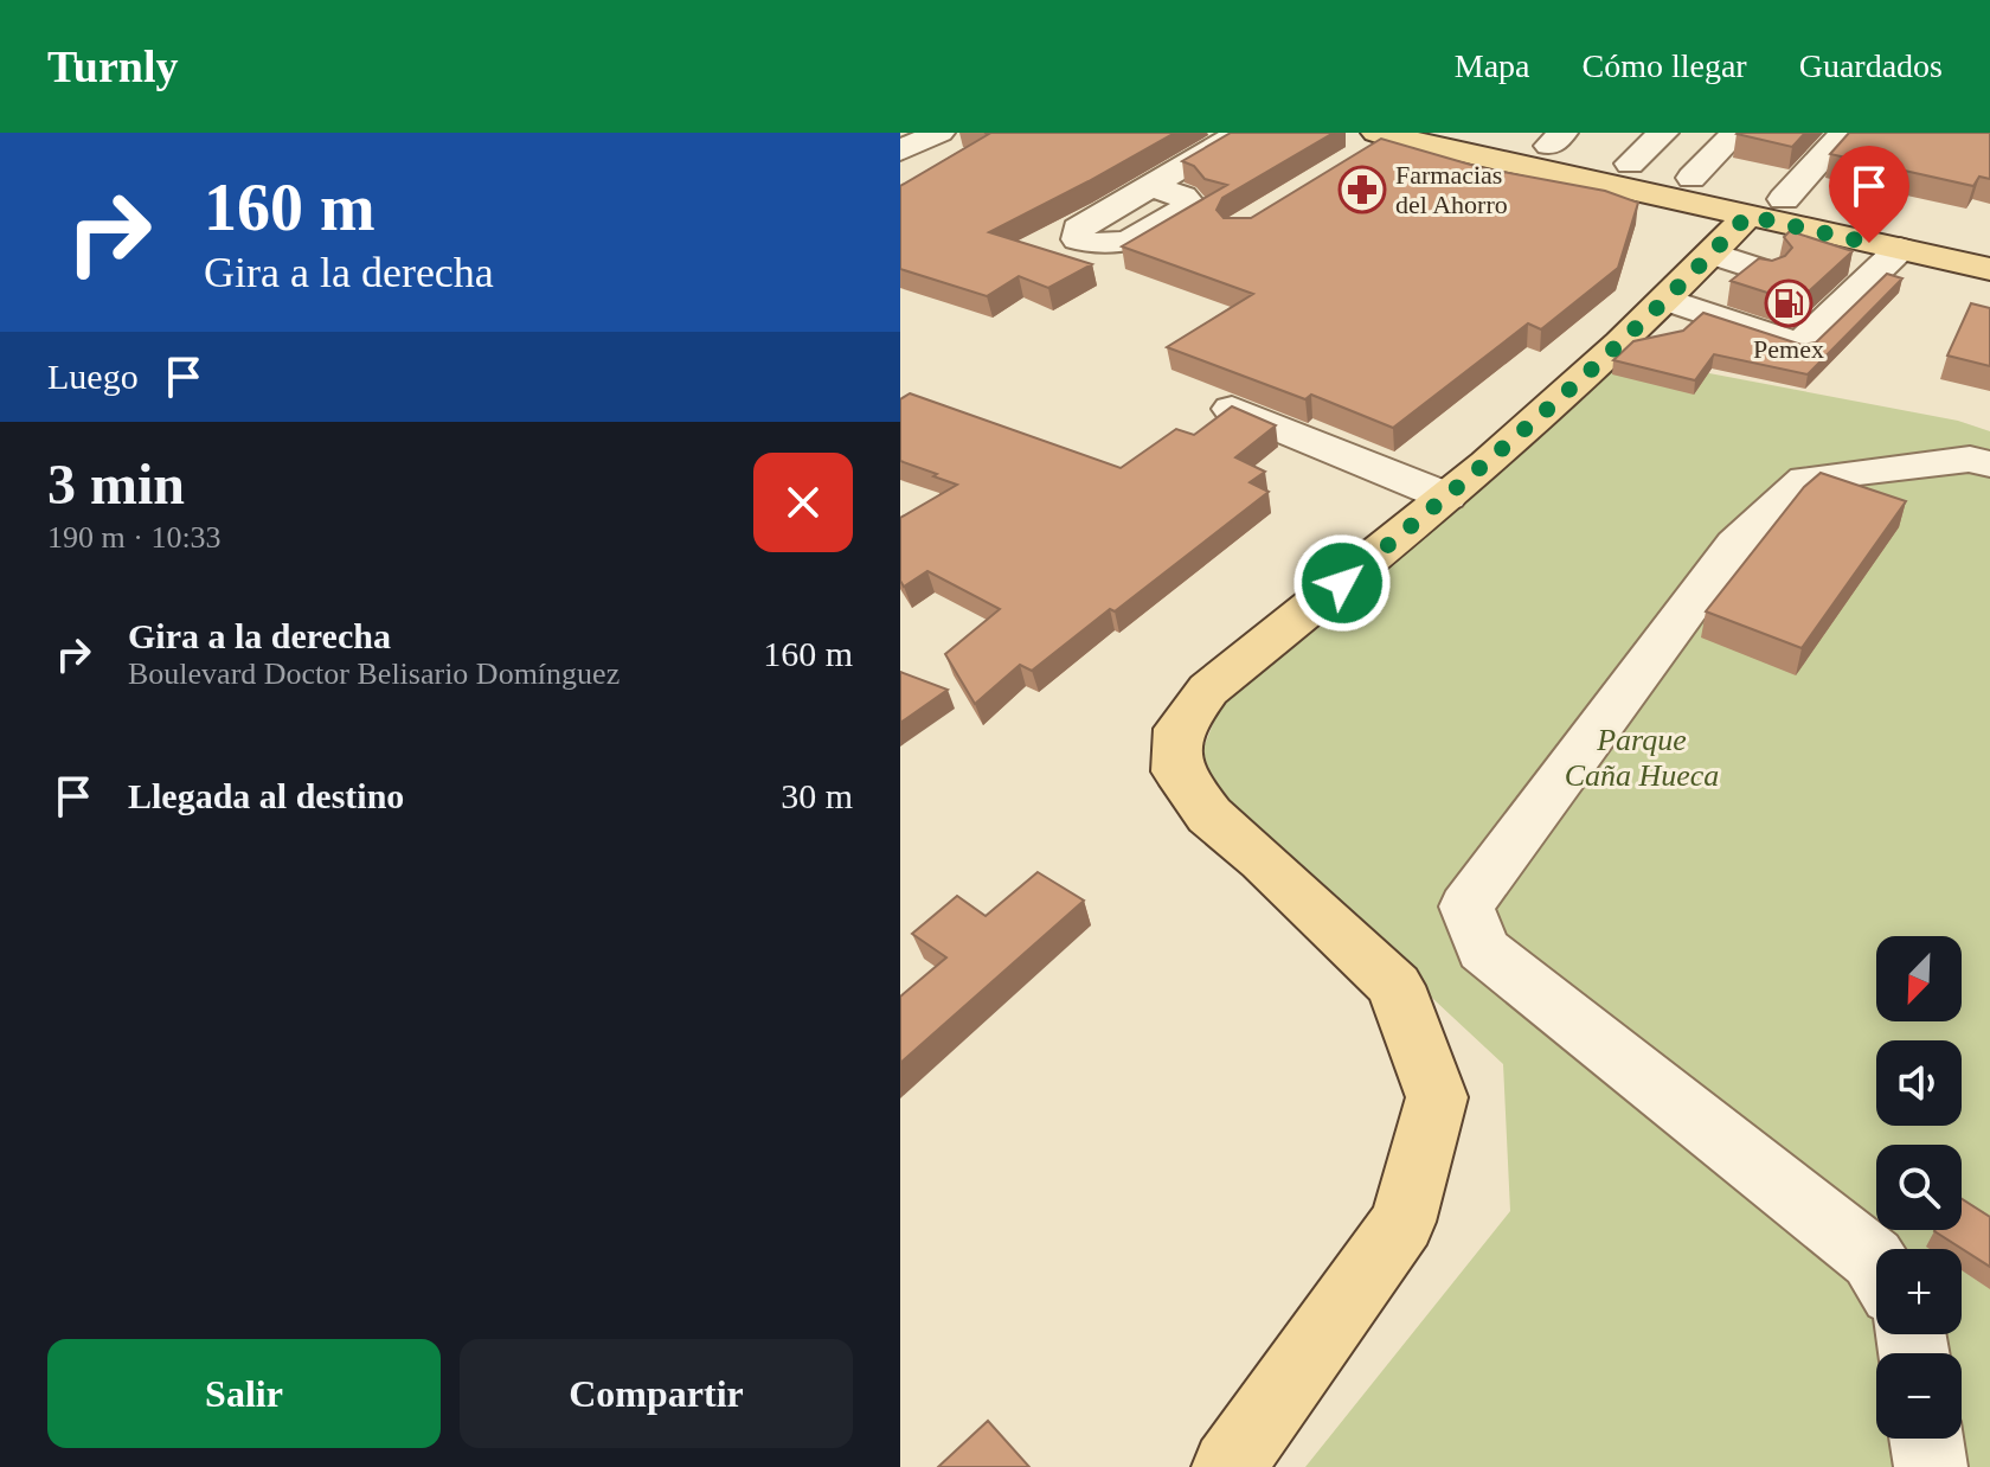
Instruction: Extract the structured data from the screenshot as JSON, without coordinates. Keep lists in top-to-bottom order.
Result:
{
  "parks": ["Parque Caña Hueca"],
  "places": {
    "pharmacy": ["Farmacias del Ahorro"],
    "fuel station": ["Pemex"]
  },
  "north": "bottom left",
  "page": {
    "header": "Turnly",
    "nav": ["Mapa", "Cómo llegar", "Guardados"],
    "turn": ["160 m", "Gira a la derecha"],
    "then": "Luego",
    "heading": ["3 min", "190 m · 10:33"],
    "list": [
      {
        "name": "Gira a la derecha",
        "note": "Boulevard Doctor Belisario Domínguez",
        "value": "160 m"
      },
      {
        "name": "Llegada al destino",
        "value": "30 m"
      }
    ],
    "map_buttons": ["+", "−"],
    "buttons": ["Salir", "Compartir"]
  }
}
